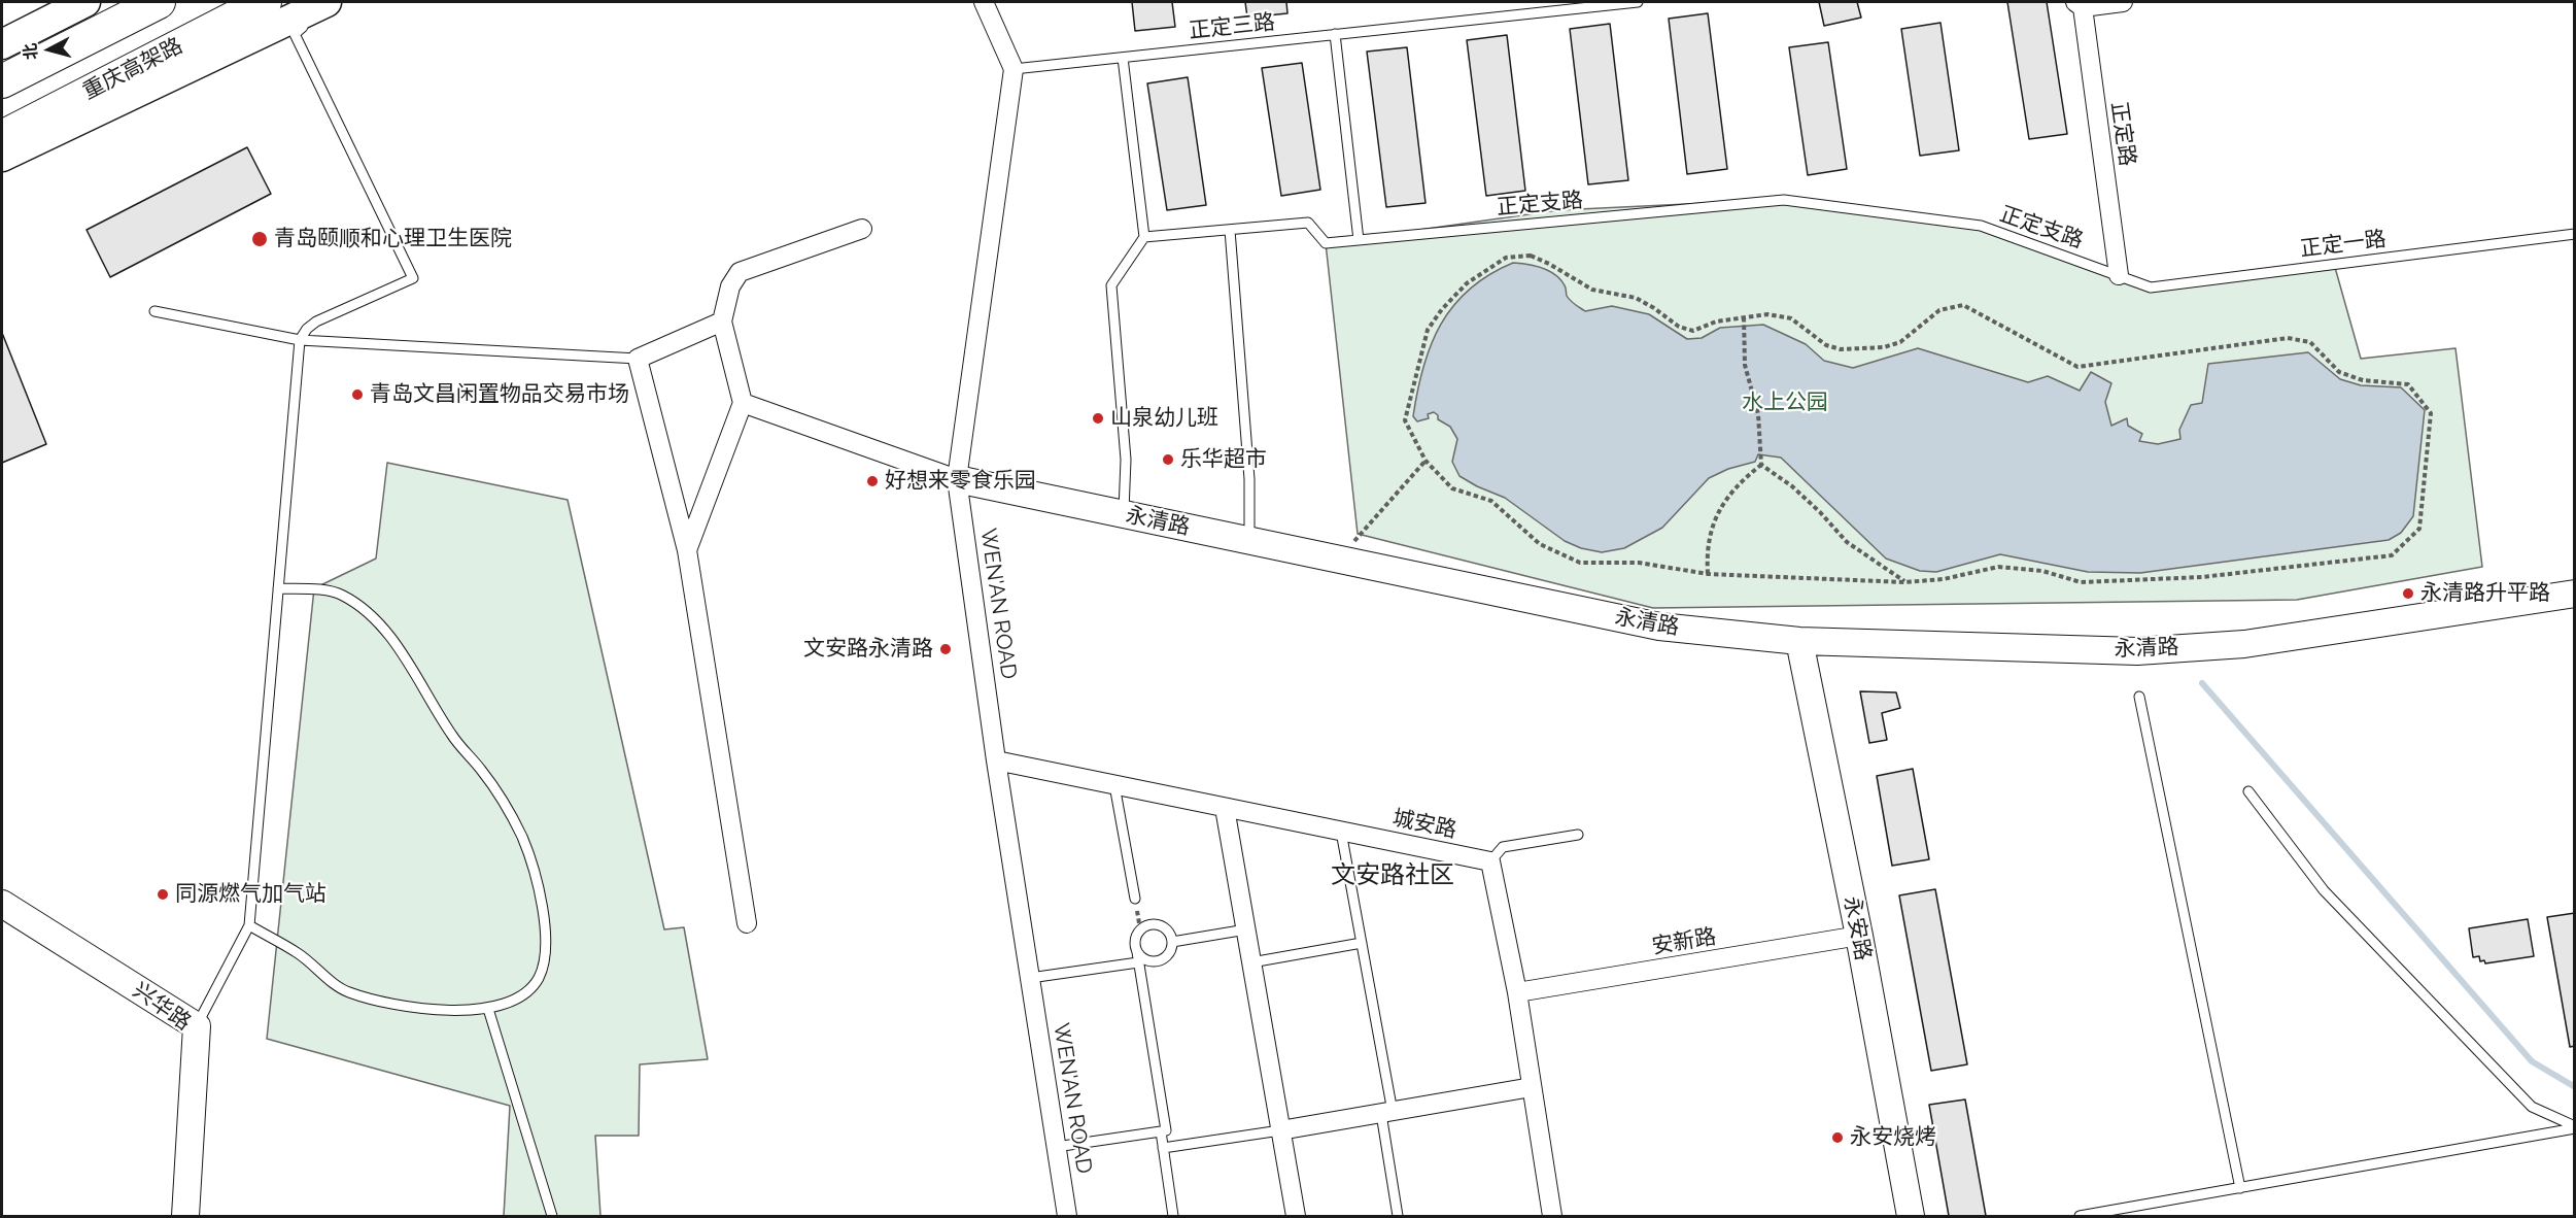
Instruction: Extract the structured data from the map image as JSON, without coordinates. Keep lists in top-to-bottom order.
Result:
{
  "streets": {
    "highway": ["重庆高架路"],
    "street": [
      "正定路",
      "永清路",
      "WEN'AN ROAD",
      "城安路",
      "永安路",
      "安新路",
      "兴华路"
    ],
    "lane": ["正定三路", "正定支路", "正定一路"]
  },
  "crossings": [
    ["正定三路", "WEN'AN ROAD"],
    ["正定路", "正定支路"],
    ["正定路", "正定一路"],
    ["正定支路", "正定一路"],
    ["永清路", "WEN'AN ROAD"],
    ["永清路", "永安路"],
    ["WEN'AN ROAD", "城安路"],
    ["永安路", "安新路"]
  ],
  "districts": ["文安路社区"],
  "parks": ["水上公园"],
  "places": [
    "青岛颐顺和心理卫生医院",
    "青岛文昌闲置物品交易市场",
    "山泉幼儿班",
    "乐华超市",
    "好想来零食乐园",
    "永清路升平路",
    "文安路永清路",
    "同源燃气加气站",
    "永安烧烤"
  ],
  "north": "left"
}
